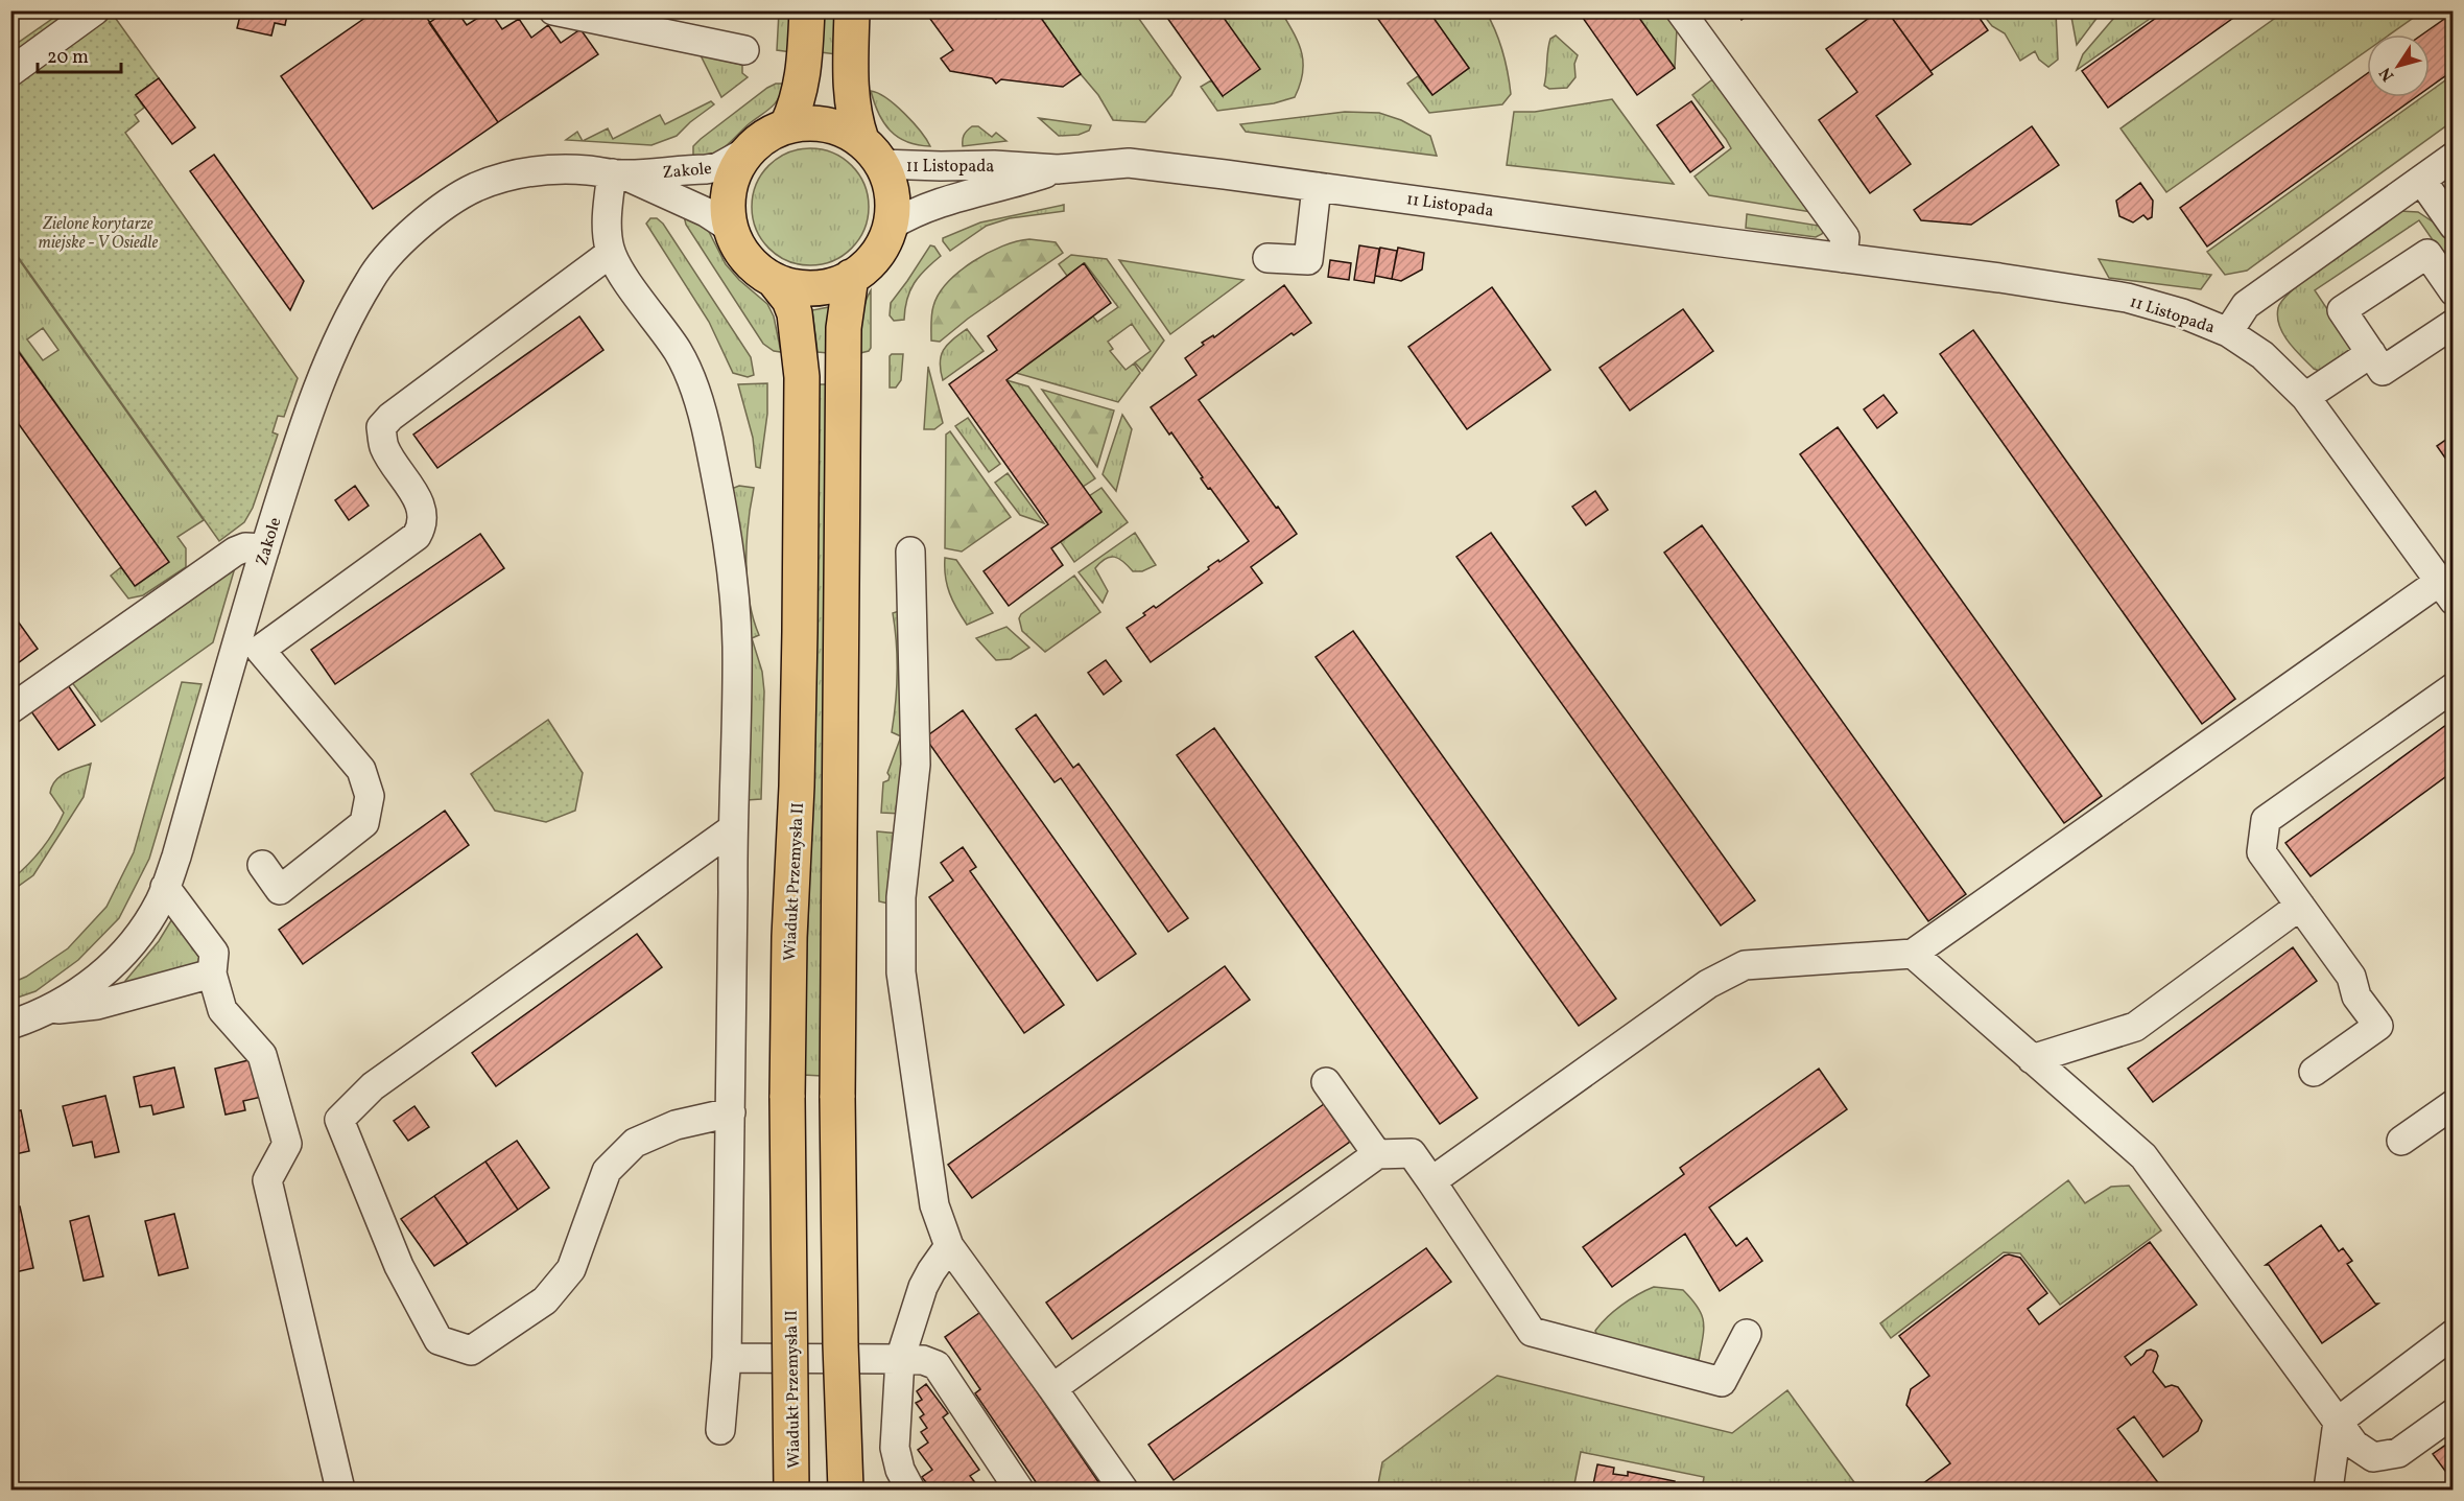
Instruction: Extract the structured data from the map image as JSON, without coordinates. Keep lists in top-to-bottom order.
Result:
{
  "streets": {
    "main road": ["Wiadukt Przemysła II"],
    "street": ["11 Listopada", "Zakole"]
  },
  "crossings": [
    ["11 Listopada", "Zakole"],
    ["11 Listopada", "Wiadukt Przemysła II"],
    ["Zakole", "Wiadukt Przemysła II"]
  ],
  "parks": ["Zielone korytarze miejske - V Osiedle"],
  "scale_bar": "20 m",
  "north": "bottom left"
}
